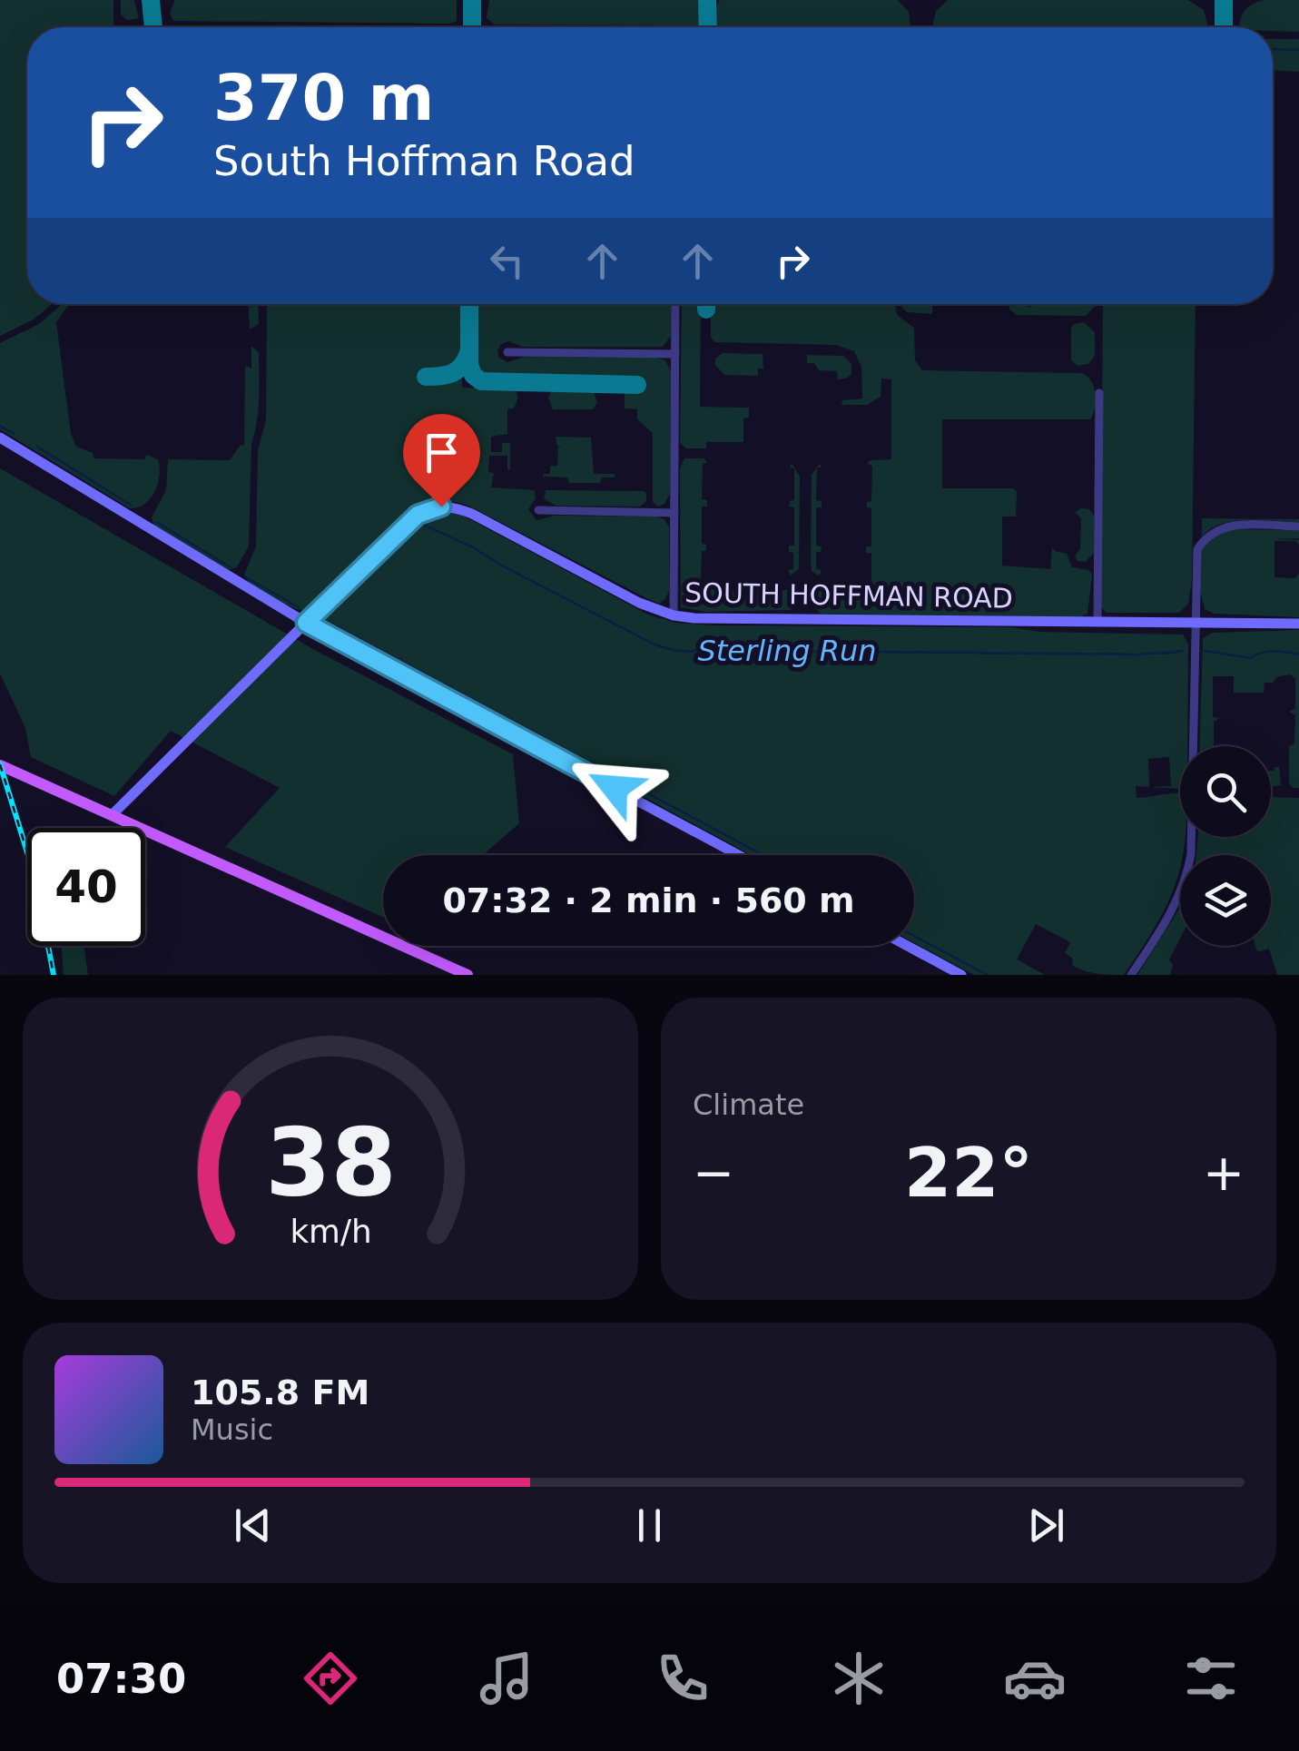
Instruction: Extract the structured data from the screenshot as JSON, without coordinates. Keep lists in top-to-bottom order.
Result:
{
  "streets": {
    "street": ["SOUTH HOFFMAN ROAD"]
  },
  "water": ["Sterling Run"],
  "page": {
    "turn": ["370 m", "South Hoffman Road"],
    "limit": "40",
    "trip": "07:32 · 2 min · 560 m",
    "tile": "Climate",
    "heat": ["−", "22°", "+"],
    "song": ["105.8 FM", "Music"],
    "tabs": "07:30",
    "gauge": ["38", "km/h"]
  }
}
